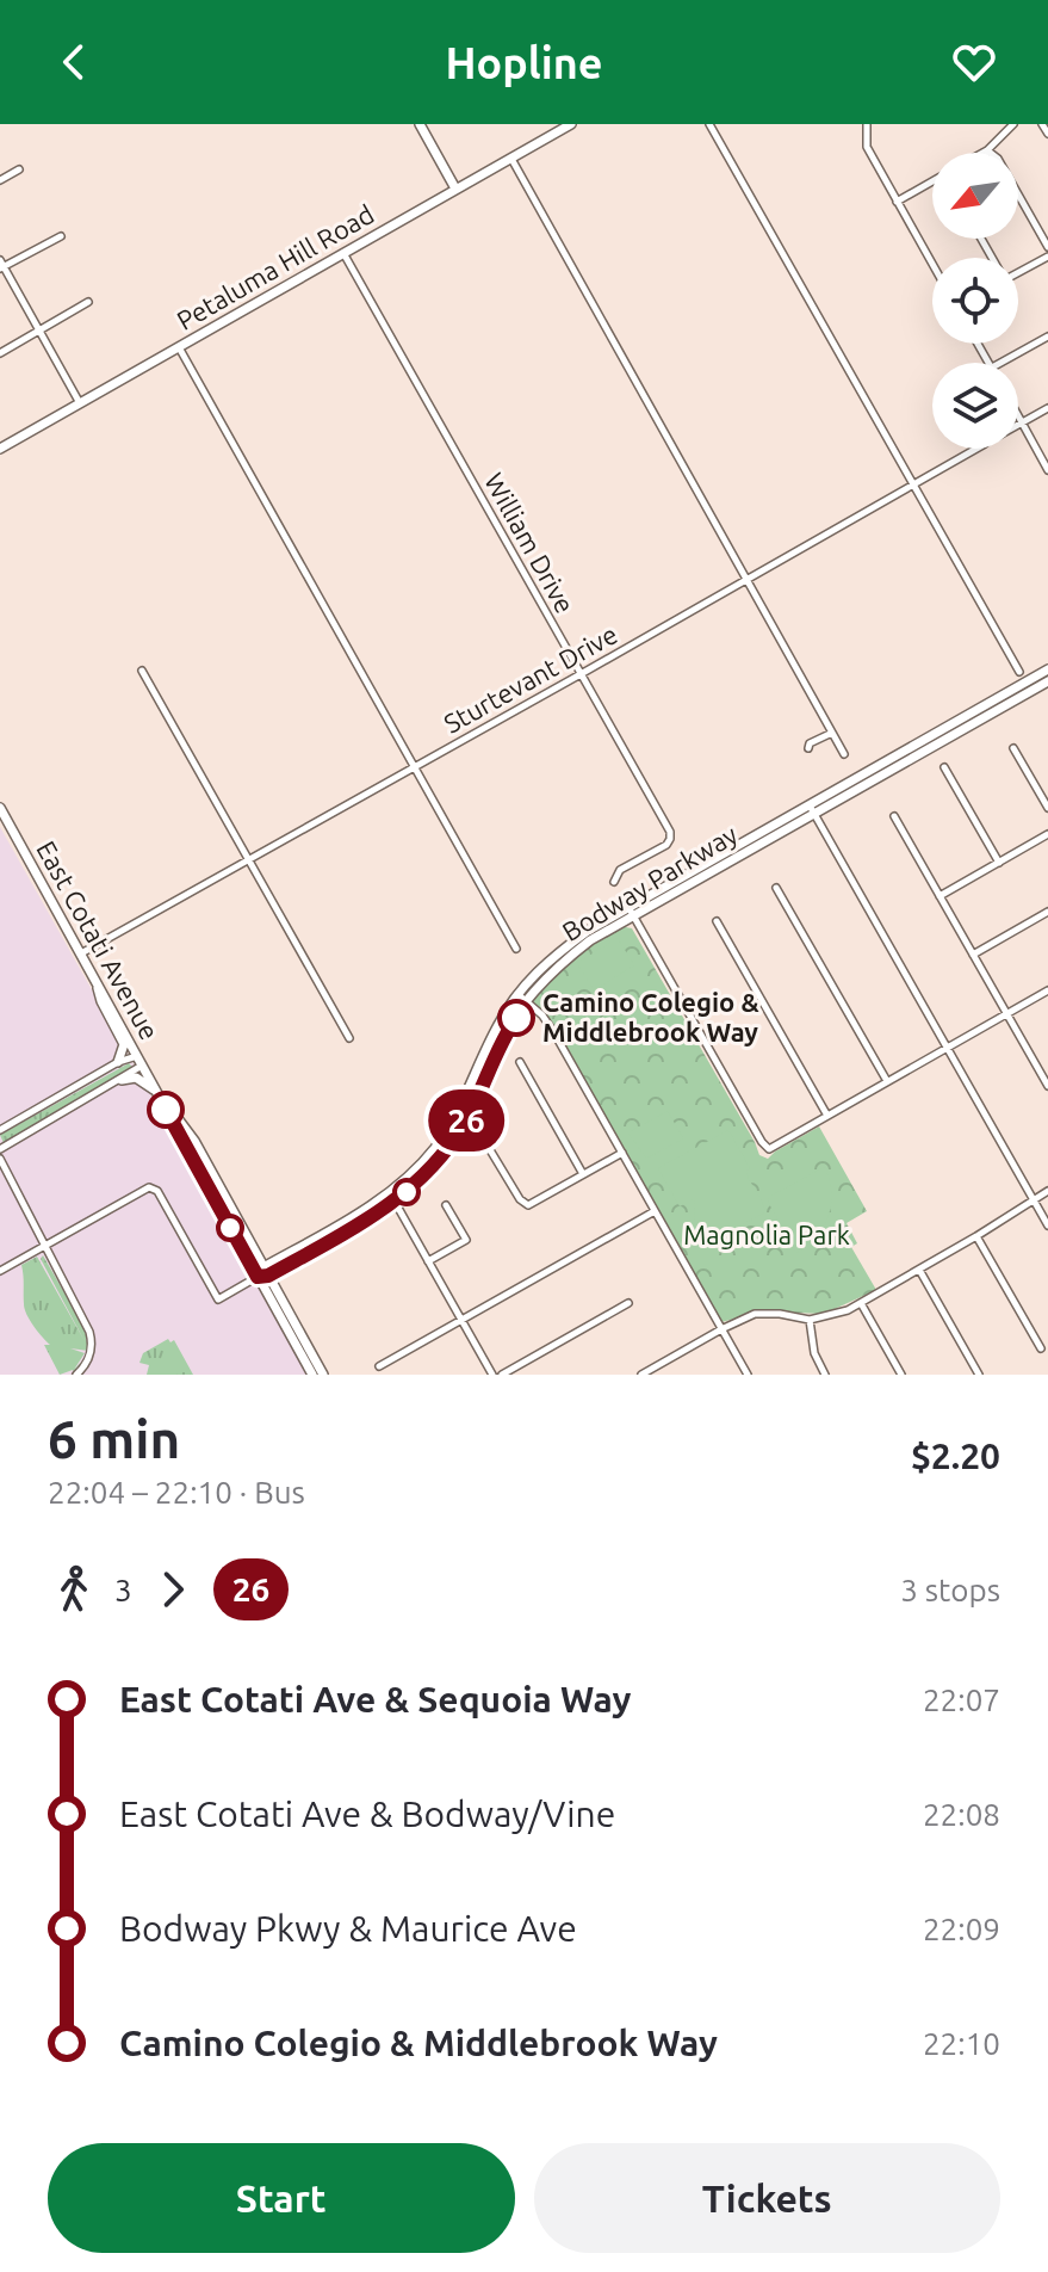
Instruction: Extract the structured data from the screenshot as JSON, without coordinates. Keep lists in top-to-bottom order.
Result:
{
  "streets": {
    "street": [
      "Petaluma Hill Road",
      "William Drive",
      "Sturtevant Drive",
      "Bodway Parkway",
      "East Cotati Avenue"
    ]
  },
  "crossings": [
    ["Petaluma Hill Road", "William Drive"],
    ["William Drive", "Sturtevant Drive"],
    ["Sturtevant Drive", "East Cotati Avenue"],
    ["Bodway Parkway", "East Cotati Avenue"]
  ],
  "parks": ["Magnolia Park"],
  "places": ["Camino Colegio & Middlebrook Way"],
  "lines": ["bus line 26"],
  "north": "bottom left",
  "page": {
    "header": "Hopline",
    "on_map": "26",
    "heading": ["6 min", "22:04 – 22:10 · Bus", "$2.20"],
    "legs": ["3", "26", "3 stops"],
    "list": [
      {
        "name": "East Cotati Ave & Sequoia Way",
        "value": "22:07"
      },
      {
        "name": "East Cotati Ave & Bodway/Vine",
        "value": "22:08"
      },
      {
        "name": "Bodway Pkwy & Maurice Ave",
        "value": "22:09"
      },
      {
        "name": "Camino Colegio & Middlebrook Way",
        "value": "22:10"
      }
    ],
    "buttons": ["Start", "Tickets"]
  }
}
